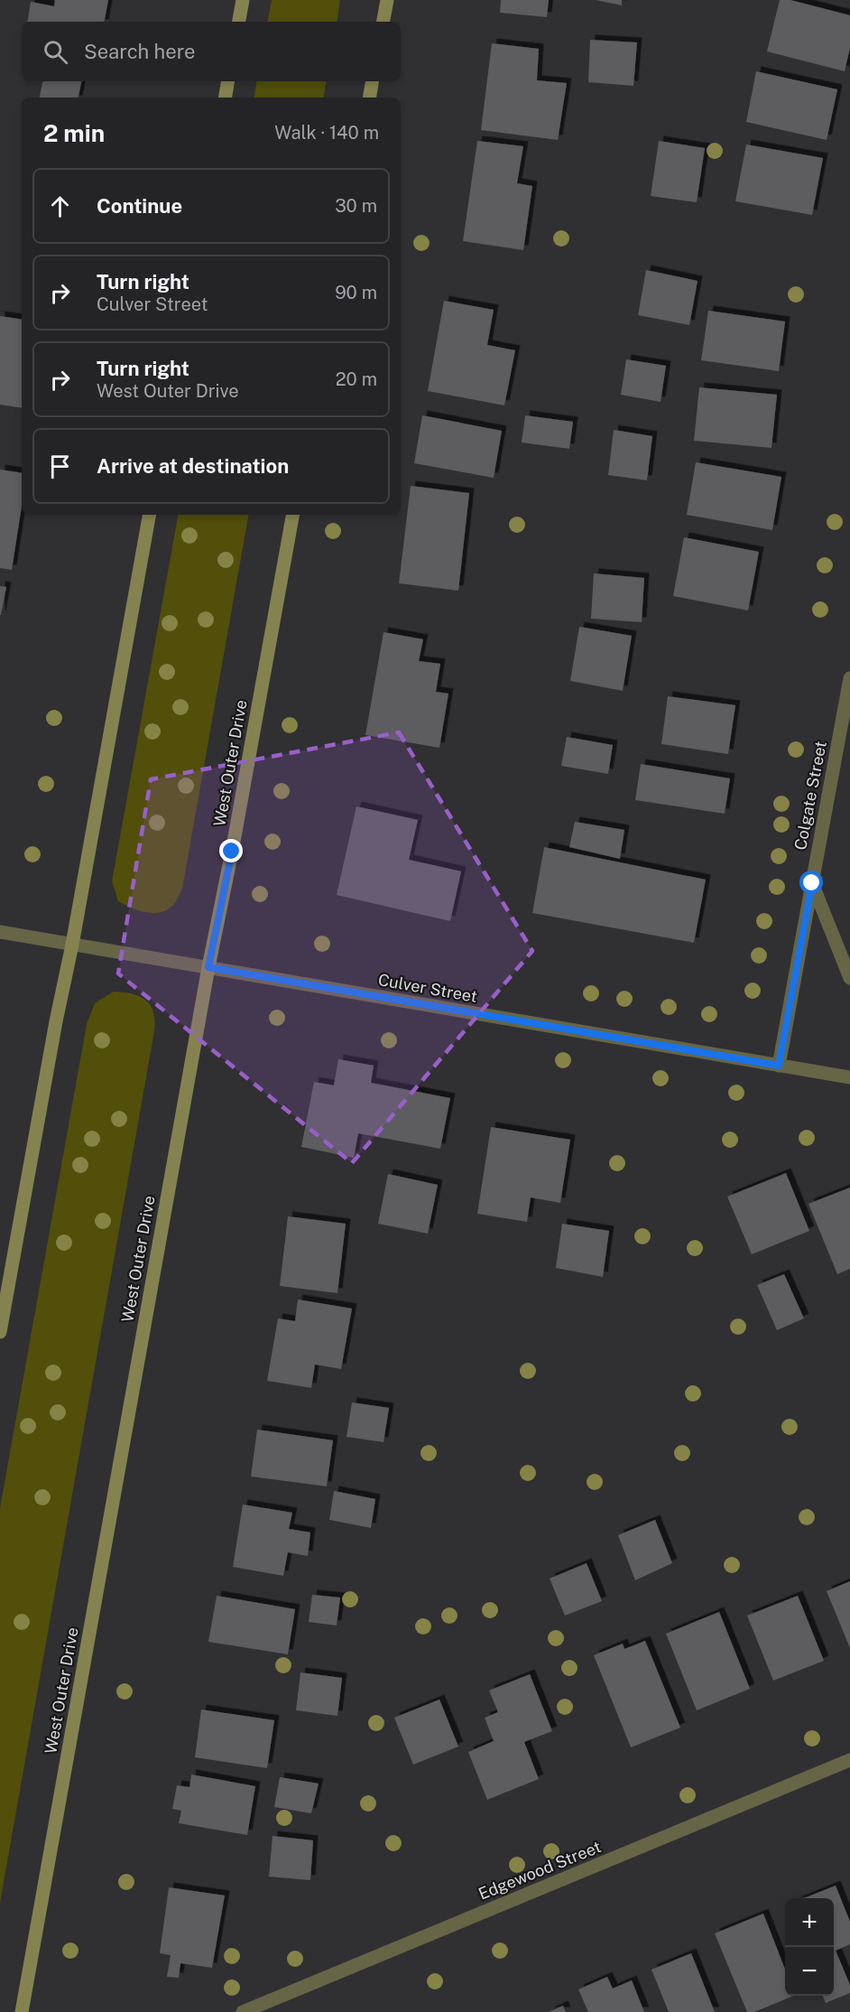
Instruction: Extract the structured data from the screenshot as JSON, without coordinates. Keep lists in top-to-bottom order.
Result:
{
  "streets": {
    "main road": ["West Outer Drive"],
    "street": ["Colgate Street", "Culver Street", "Edgewood Street"]
  },
  "crossings": [
    ["West Outer Drive", "Culver Street"],
    ["Colgate Street", "Culver Street"]
  ],
  "page": {
    "search": "Search here",
    "heading": ["2 min", "Walk · 140 m"],
    "list": [
      ["Continue", "30 m"],
      ["Turn right", "Culver Street", "90 m"],
      ["Turn right", "West Outer Drive", "20 m"],
      "Arrive at destination"
    ],
    "map_buttons": ["+", "−"]
  }
}
